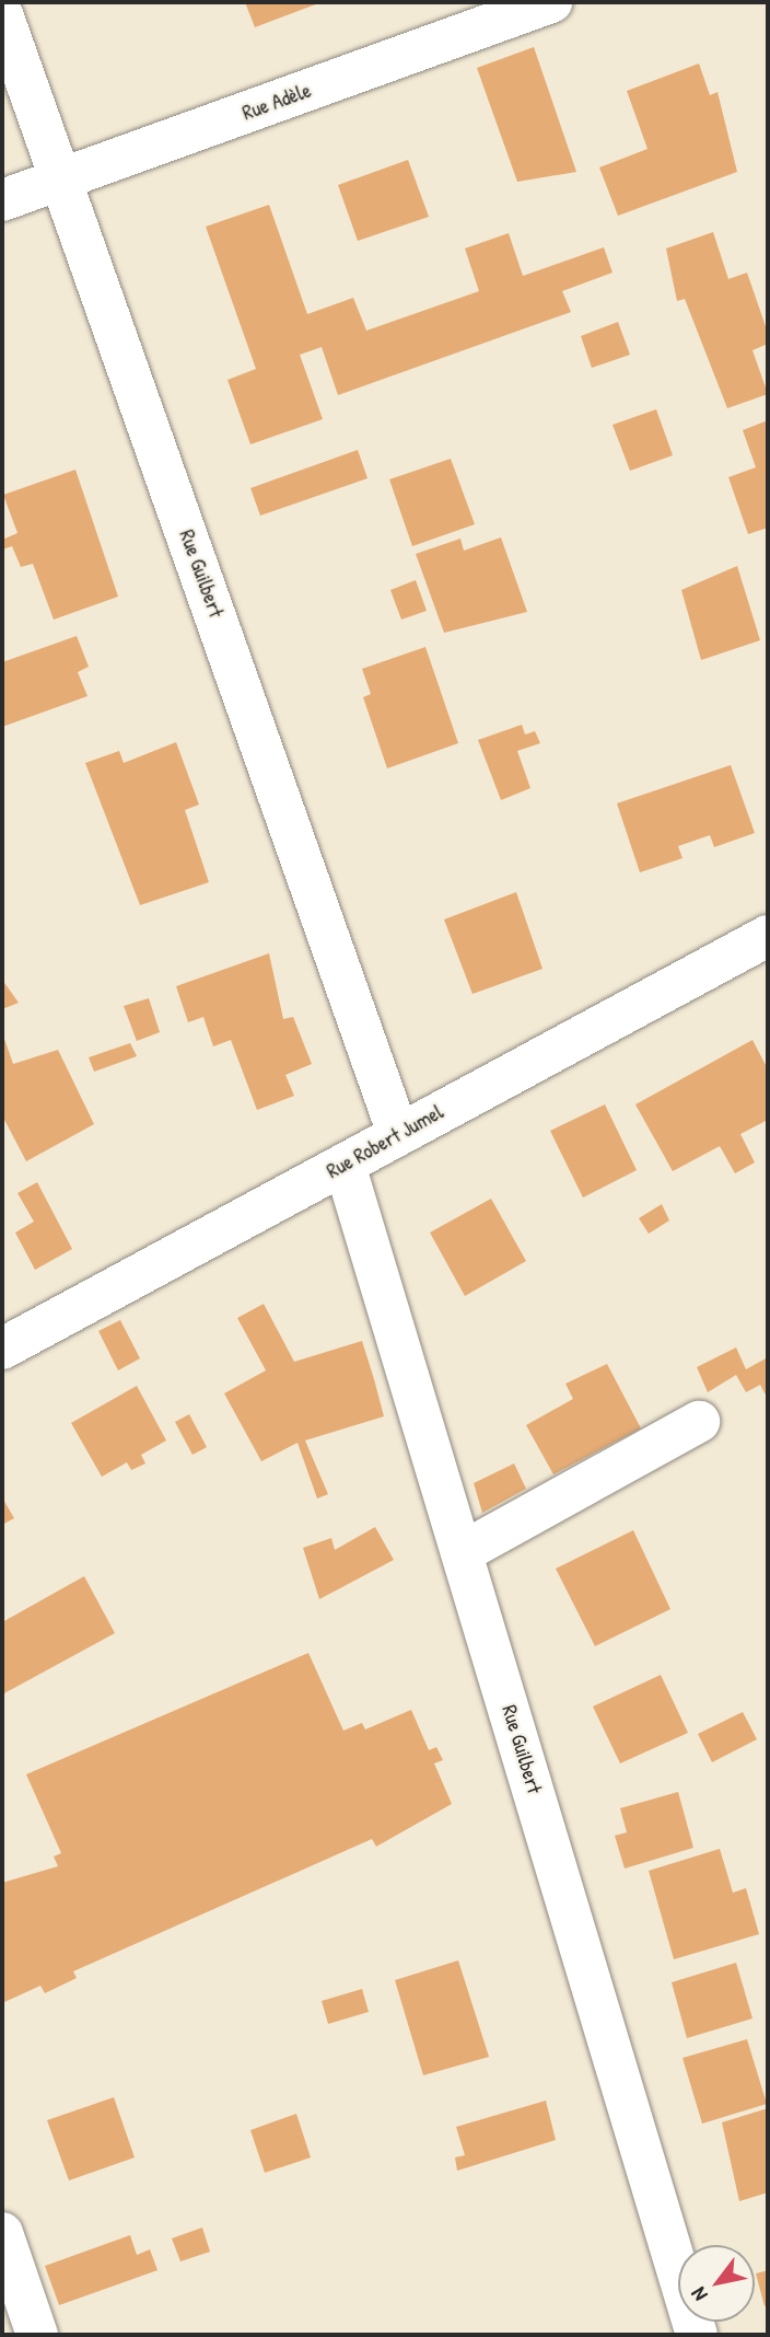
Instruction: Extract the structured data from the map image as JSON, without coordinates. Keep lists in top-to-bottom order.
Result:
{
  "streets": {
    "street": ["Rue Adèle", "Rue Guilbert", "Rue Robert Jumel"]
  },
  "crossings": [
    ["Rue Adèle", "Rue Guilbert"],
    ["Rue Guilbert", "Rue Robert Jumel"]
  ],
  "north": "bottom left"
}
